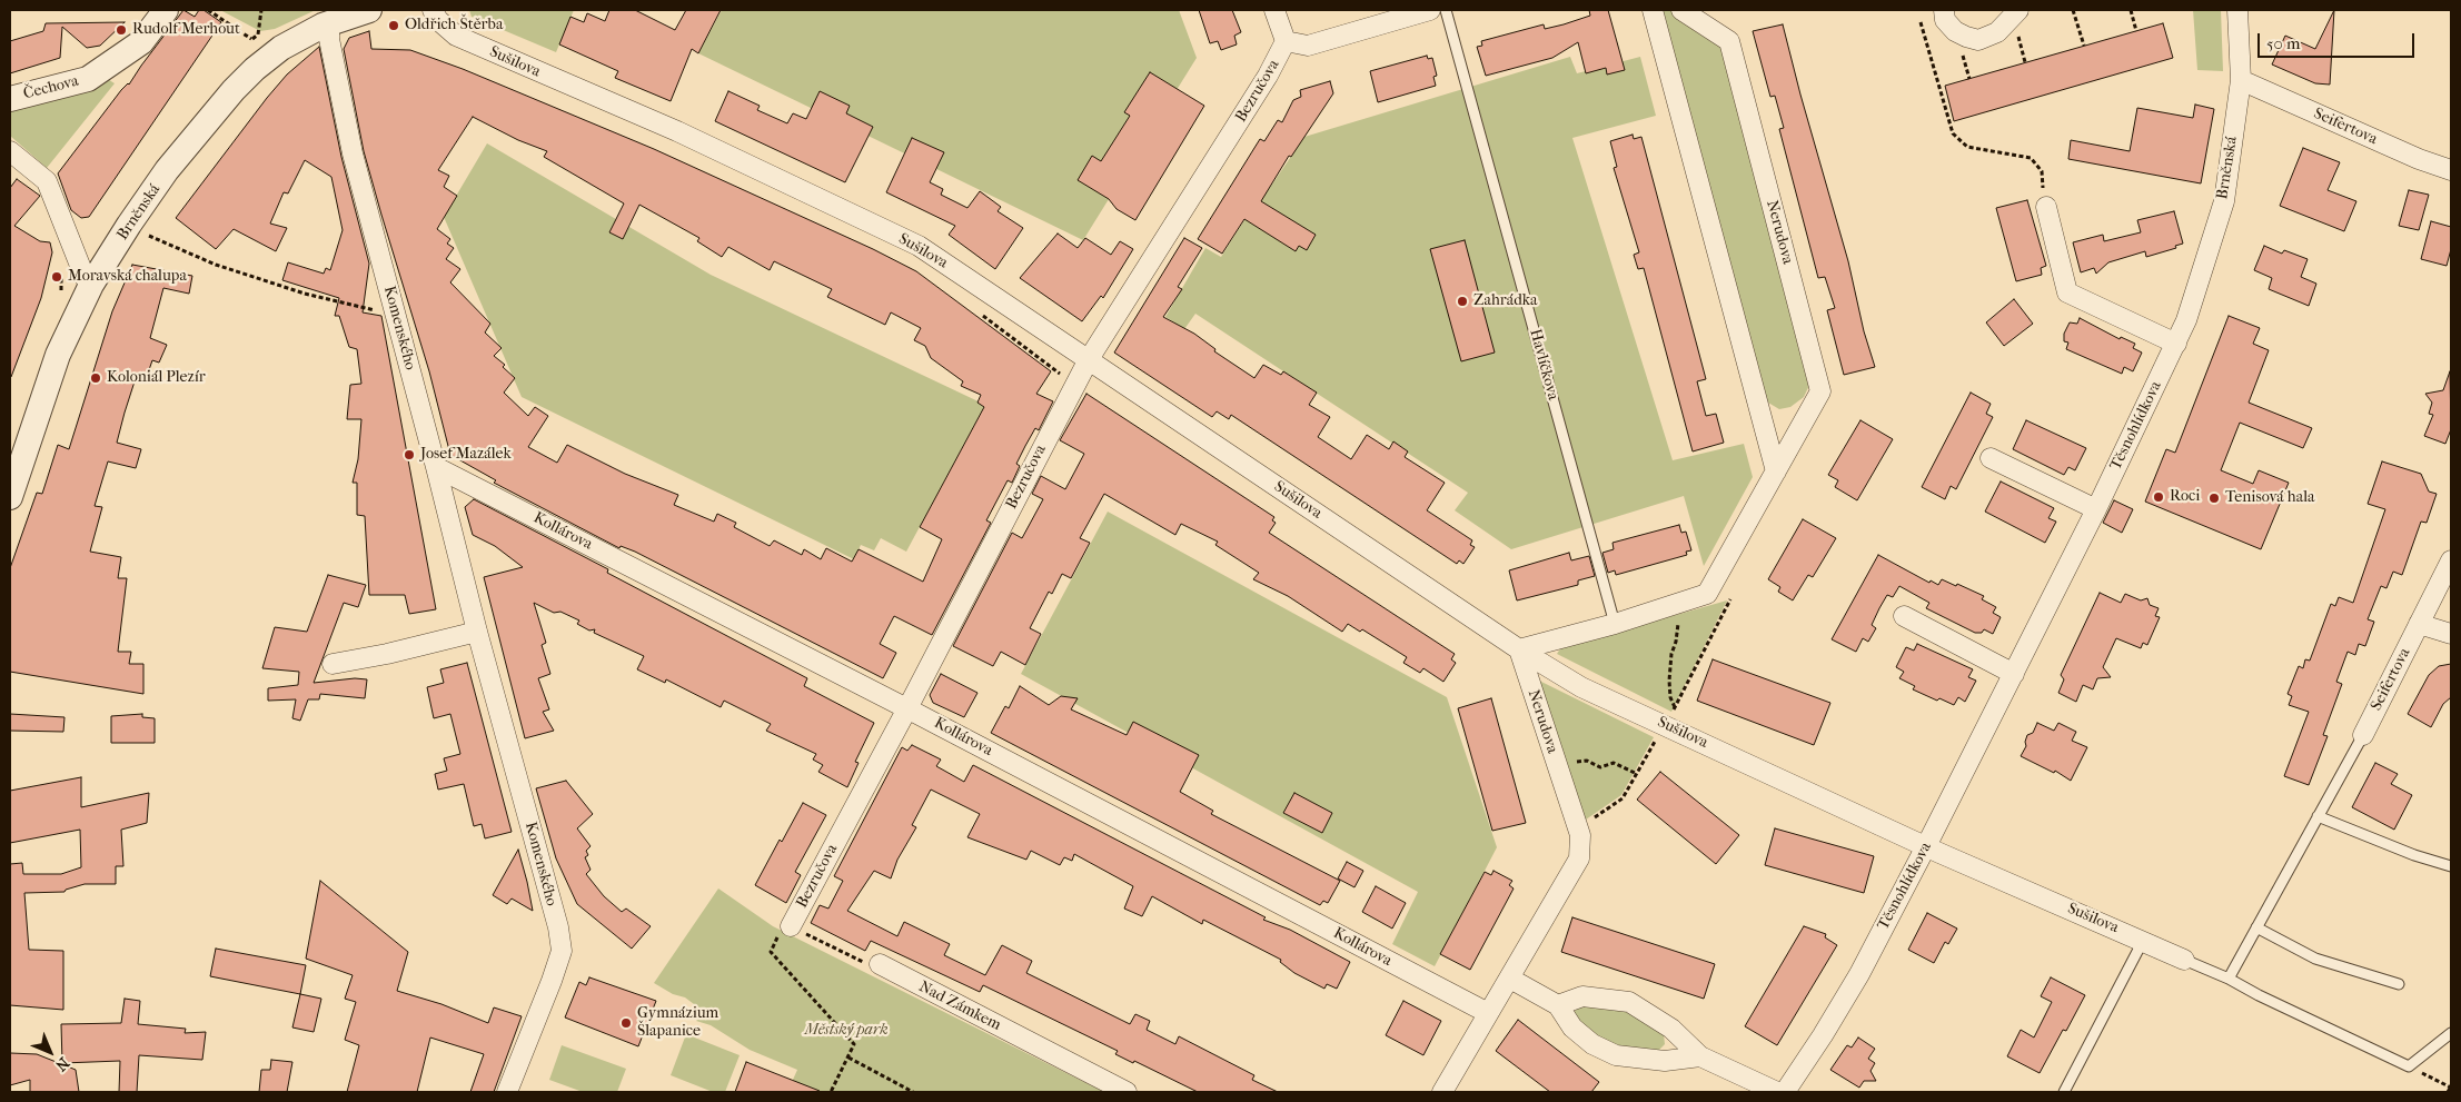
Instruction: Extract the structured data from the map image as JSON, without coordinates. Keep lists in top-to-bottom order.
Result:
{
  "streets": {
    "street": [
      "Sušilova",
      "Čechova",
      "Bezručova",
      "Seifertova",
      "Brněnská",
      "Nerudova",
      "Komenského",
      "Těsnohlídkova",
      "Kollárova",
      "Nad Zámkem"
    ],
    "lane": ["Havlíčkova"]
  },
  "crossings": [
    ["Sušilova", "Bezručova"],
    ["Sušilova", "Nerudova"],
    ["Sušilova", "Těsnohlídkova"],
    ["Bezručova", "Kollárova"],
    ["Seifertova", "Brněnská"],
    ["Brněnská", "Komenského"],
    ["Brněnská", "Těsnohlídkova"],
    ["Nerudova", "Havlíčkova"],
    ["Nerudova", "Kollárova"],
    ["Komenského", "Kollárova"]
  ],
  "parks": ["Městský park"],
  "places": [
    "Oldřich Štěrba",
    "Rudolf Merhout",
    "Moravská chalupa",
    "Zahrádka",
    "Koloniál Plezír",
    "Josef Mazálek",
    "Roci",
    "Tenisová hala",
    "Gymnázium Šlapanice"
  ],
  "scale_bar": "50 m",
  "north": "bottom right"
}
